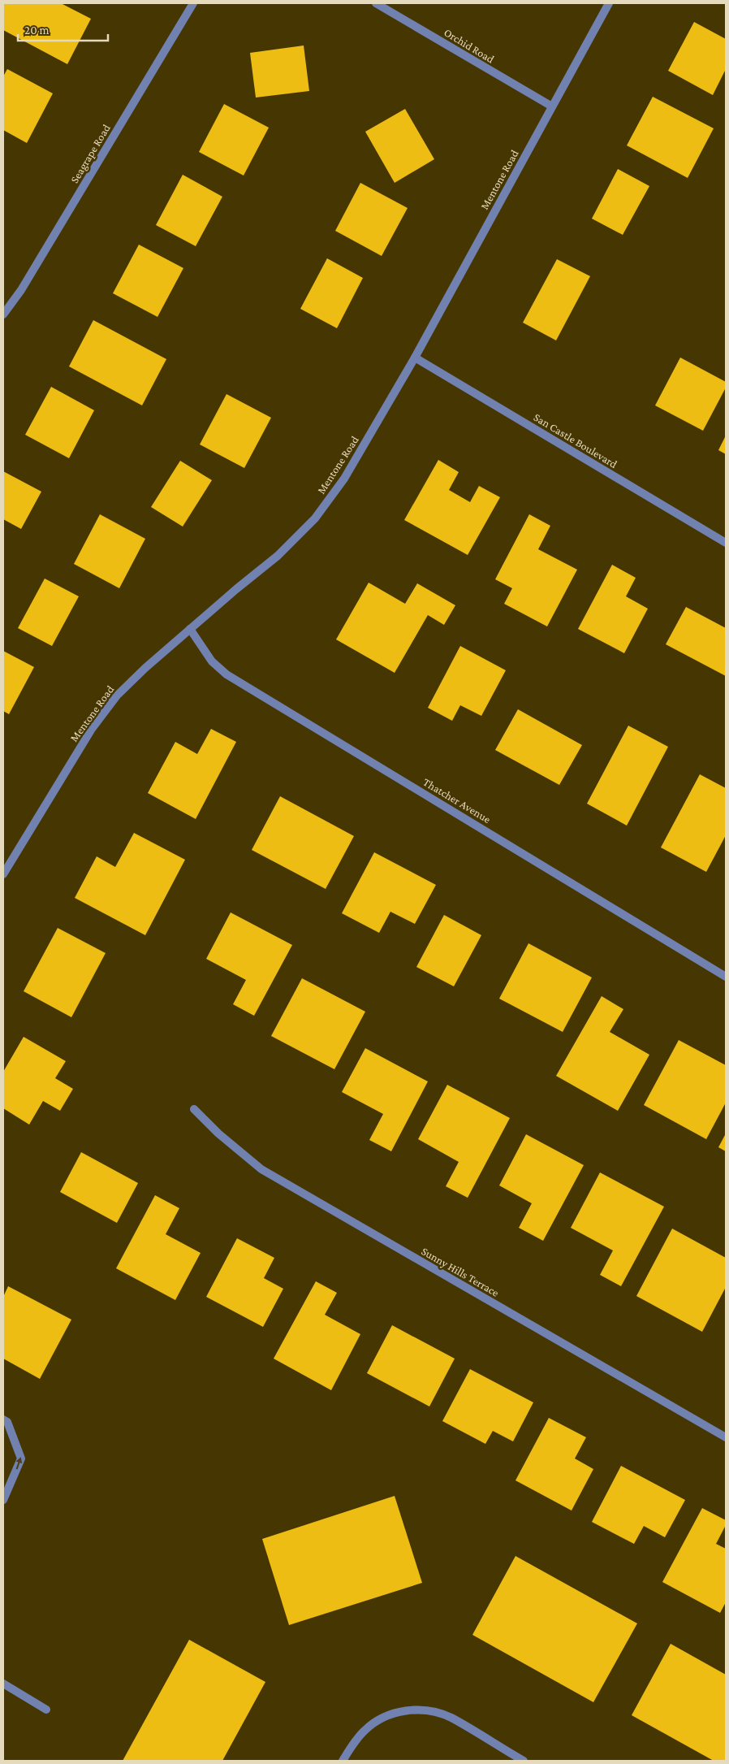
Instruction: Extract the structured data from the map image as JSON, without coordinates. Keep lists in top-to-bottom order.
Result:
{
  "streets": {
    "street": [
      "Orchid Road",
      "Seagrape Road",
      "Mentone Road",
      "San Castle Boulevard",
      "Thatcher Avenue",
      "Sunny Hills Terrace"
    ]
  },
  "crossings": [
    ["Orchid Road", "Mentone Road"],
    ["Mentone Road", "San Castle Boulevard"],
    ["Mentone Road", "Thatcher Avenue"]
  ],
  "scale_bar": "20 m"
}
